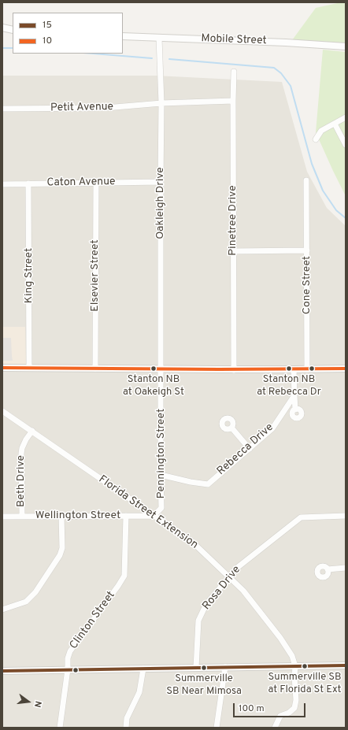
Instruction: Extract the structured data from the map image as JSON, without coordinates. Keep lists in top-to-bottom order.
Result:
{
  "streets": {
    "street": [
      "Mobile Street",
      "Petit Avenue",
      "Caton Avenue",
      "Oakleigh Drive",
      "Pinetree Drive",
      "King Street",
      "Elsevier Street",
      "Cone Street",
      "Rebecca Drive",
      "Pennington Street",
      "Beth Drive",
      "Florida Street Extension",
      "Wellington Street",
      "Rosa Drive",
      "Clinton Street"
    ]
  },
  "crossings": [
    ["Mobile Street", "Oakleigh Drive"],
    ["Petit Avenue", "Oakleigh Drive"],
    ["Petit Avenue", "Pinetree Drive"],
    ["Caton Avenue", "Oakleigh Drive"],
    ["Caton Avenue", "King Street"],
    ["Caton Avenue", "Elsevier Street"],
    ["Oakleigh Drive", "Pennington Street"],
    ["Rebecca Drive", "Pennington Street"],
    ["Pennington Street", "Florida Street Extension"],
    ["Pennington Street", "Wellington Street"],
    ["Beth Drive", "Florida Street Extension"],
    ["Beth Drive", "Wellington Street"],
    ["Florida Street Extension", "Wellington Street"],
    ["Florida Street Extension", "Rosa Drive"],
    ["Wellington Street", "Clinton Street"]
  ],
  "places": [
    "Stanton NB at Oakeigh St",
    "Stanton NB at Rebecca Dr",
    "Summerville SB at Florida St Ext",
    "Summerville SB Near Mimosa"
  ],
  "lines": ["transit line 10", "transit line 15"],
  "legend": ["15", "10"],
  "scale_bar": "100 m",
  "north": "right"
}
